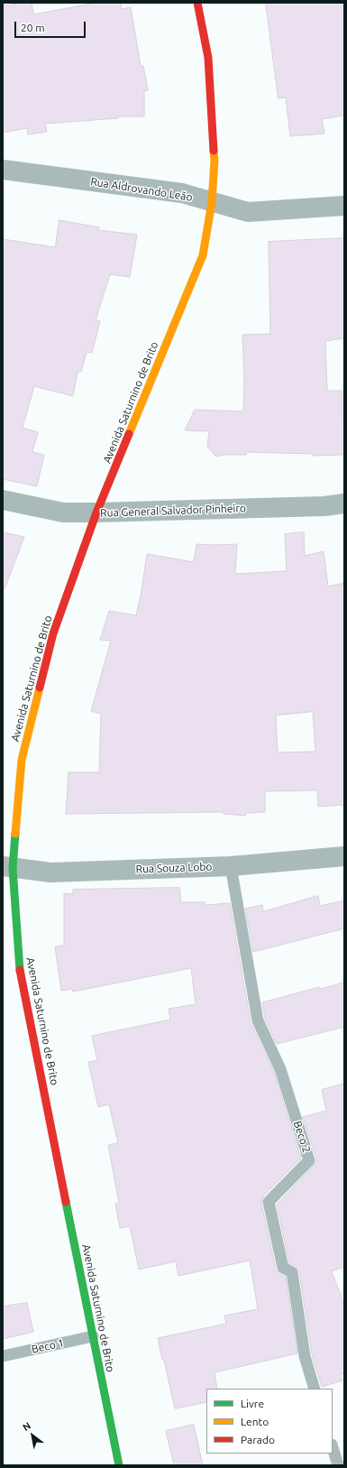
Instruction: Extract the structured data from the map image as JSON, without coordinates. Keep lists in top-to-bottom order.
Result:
{
  "streets": {
    "main road": ["Avenida Saturnino de Brito"],
    "street": ["Rua Aldrovando Leão", "Rua General Salvador Pinheiro", "Rua Souza Lobo"],
    "lane": ["Beco 2", "Beco 1"]
  },
  "crossings": [
    ["Rua Aldrovando Leão", "Avenida Saturnino de Brito"],
    ["Avenida Saturnino de Brito", "Rua General Salvador Pinheiro"],
    ["Avenida Saturnino de Brito", "Rua Souza Lobo"],
    ["Avenida Saturnino de Brito", "Beco 1"],
    ["Rua Souza Lobo", "Beco 2"]
  ],
  "legend": ["Livre", "Lento", "Parado"],
  "scale_bar": "20 m",
  "north": "top left"
}
